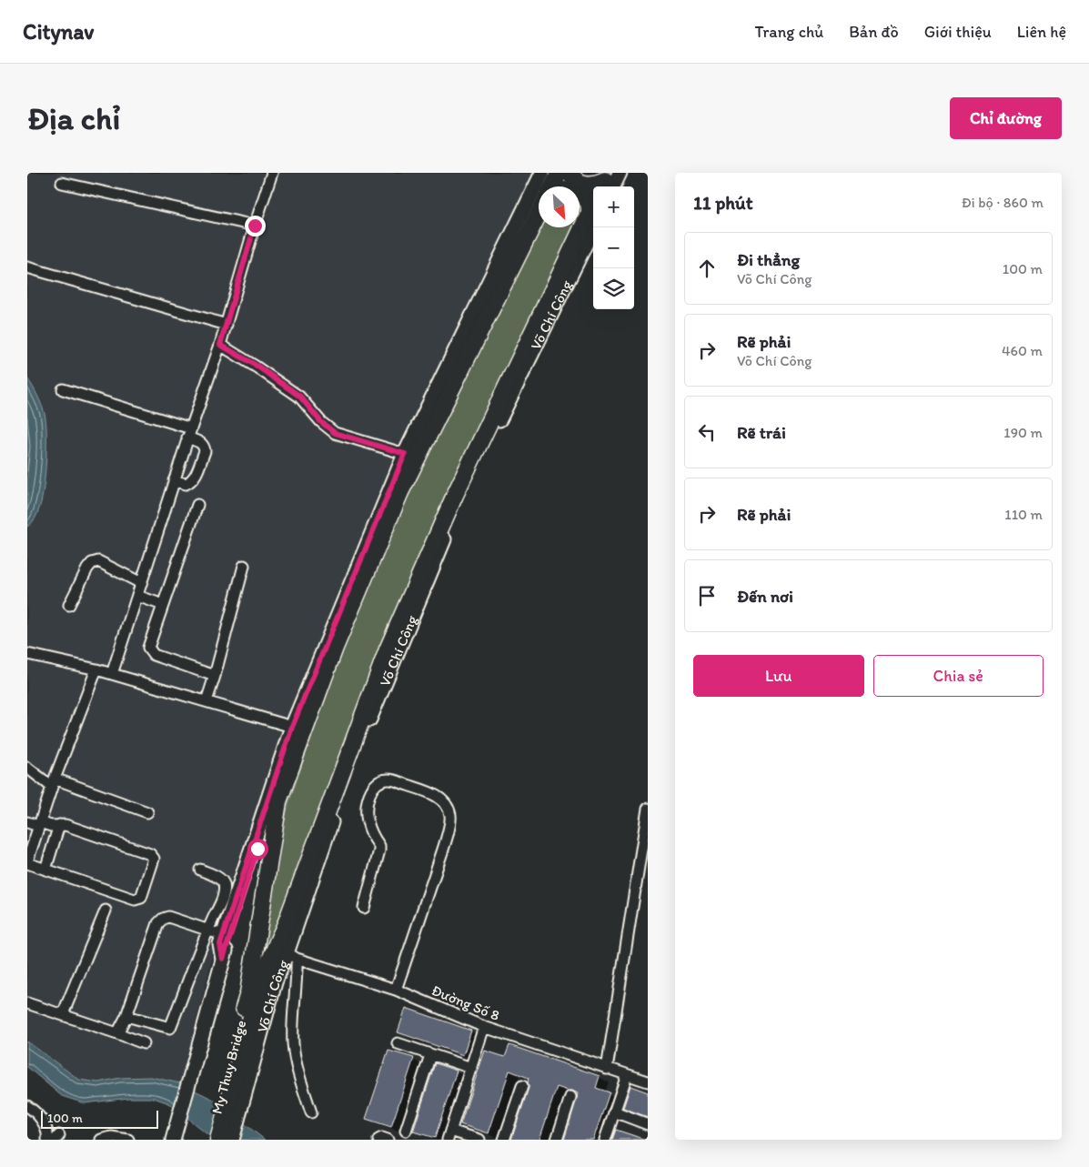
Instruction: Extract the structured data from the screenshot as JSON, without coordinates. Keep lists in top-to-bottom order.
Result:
{
  "streets": {
    "highway": ["Võ Chí Công", "My Thuy Bridge"],
    "street": ["Đường Số 8"]
  },
  "crossings": [
    ["Võ Chí Công", "Đường Số 8"],
    ["Võ Chí Công", "My Thuy Bridge"]
  ],
  "scale_bar": "100 m",
  "north": "bottom right",
  "page": {
    "header": "Citynav",
    "nav": [
      "Trang chủ",
      "Bản đồ",
      "Giới thiệu",
      "Liên hệ"
    ],
    "buttons": [
      "Chỉ đường",
      ["Lưu", "Chia sẻ"]
    ],
    "title": "Địa chỉ",
    "heading": ["11 phút", "Đi bộ · 860 m"],
    "map_buttons": ["+", "−"],
    "list": [
      ["Đi thẳng", "Võ Chí Công", "100 m"],
      ["Rẽ phải", "Võ Chí Công", "460 m"],
      ["Rẽ trái", "190 m"],
      ["Rẽ phải", "110 m"],
      "Đến nơi"
    ],
    "scale": "100 m"
  }
}
